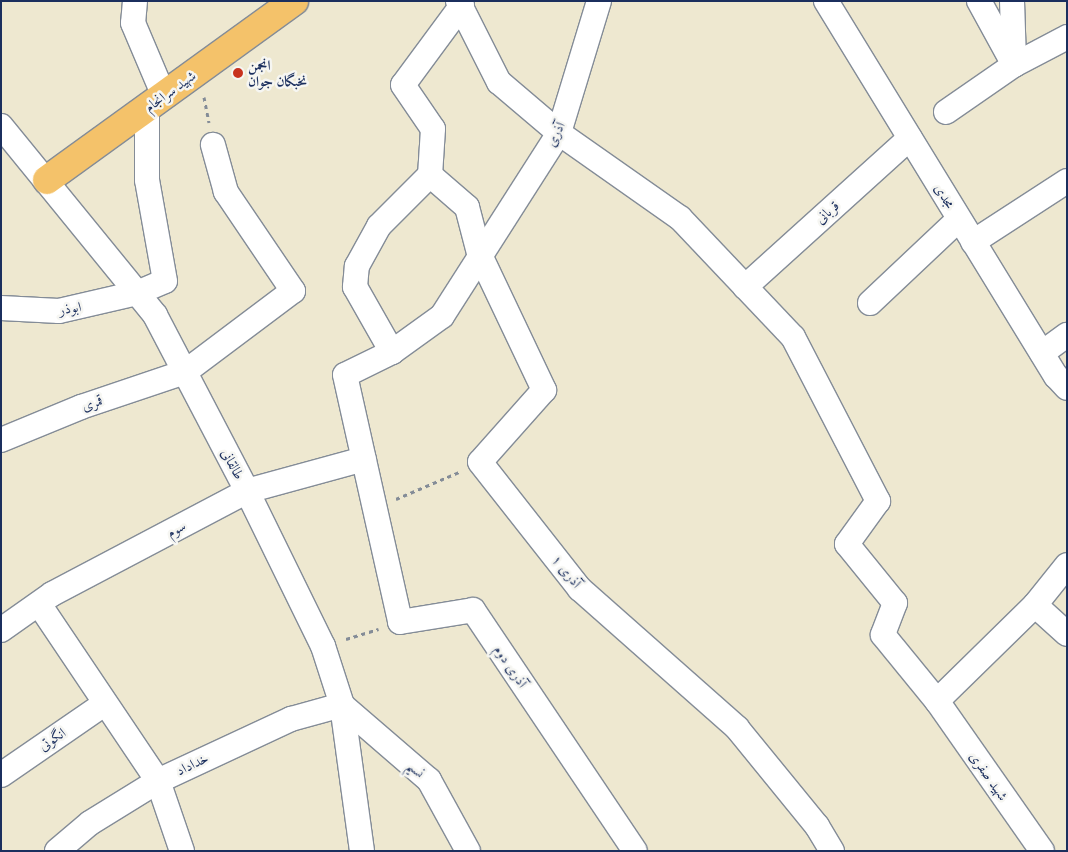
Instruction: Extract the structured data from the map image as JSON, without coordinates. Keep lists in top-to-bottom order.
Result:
{
  "streets": {
    "main road": ["شهید سرانجام"],
    "street": [
      "آذری",
      "مجدی",
      "قربانی",
      "ابوذر",
      "قمری",
      "طالقانی",
      "سوم",
      "آذری ۱",
      "آذری دوم",
      "انگوتی",
      "خداداد",
      "نسیم",
      "شهید صفری"
    ]
  },
  "crossings": [
    ["شهید سرانجام", "ابوذر"],
    ["شهید سرانجام", "طالقانی"],
    ["آذری", "سوم"],
    ["مجدی", "قربانی"],
    ["قربانی", "شهید صفری"],
    ["ابوذر", "طالقانی"],
    ["قمری", "طالقانی"],
    ["طالقانی", "سوم"],
    ["طالقانی", "خداداد"],
    ["طالقانی", "نسیم"],
    ["خداداد", "نسیم"]
  ],
  "places": ["انجمن نخبگان جوان"]
}
